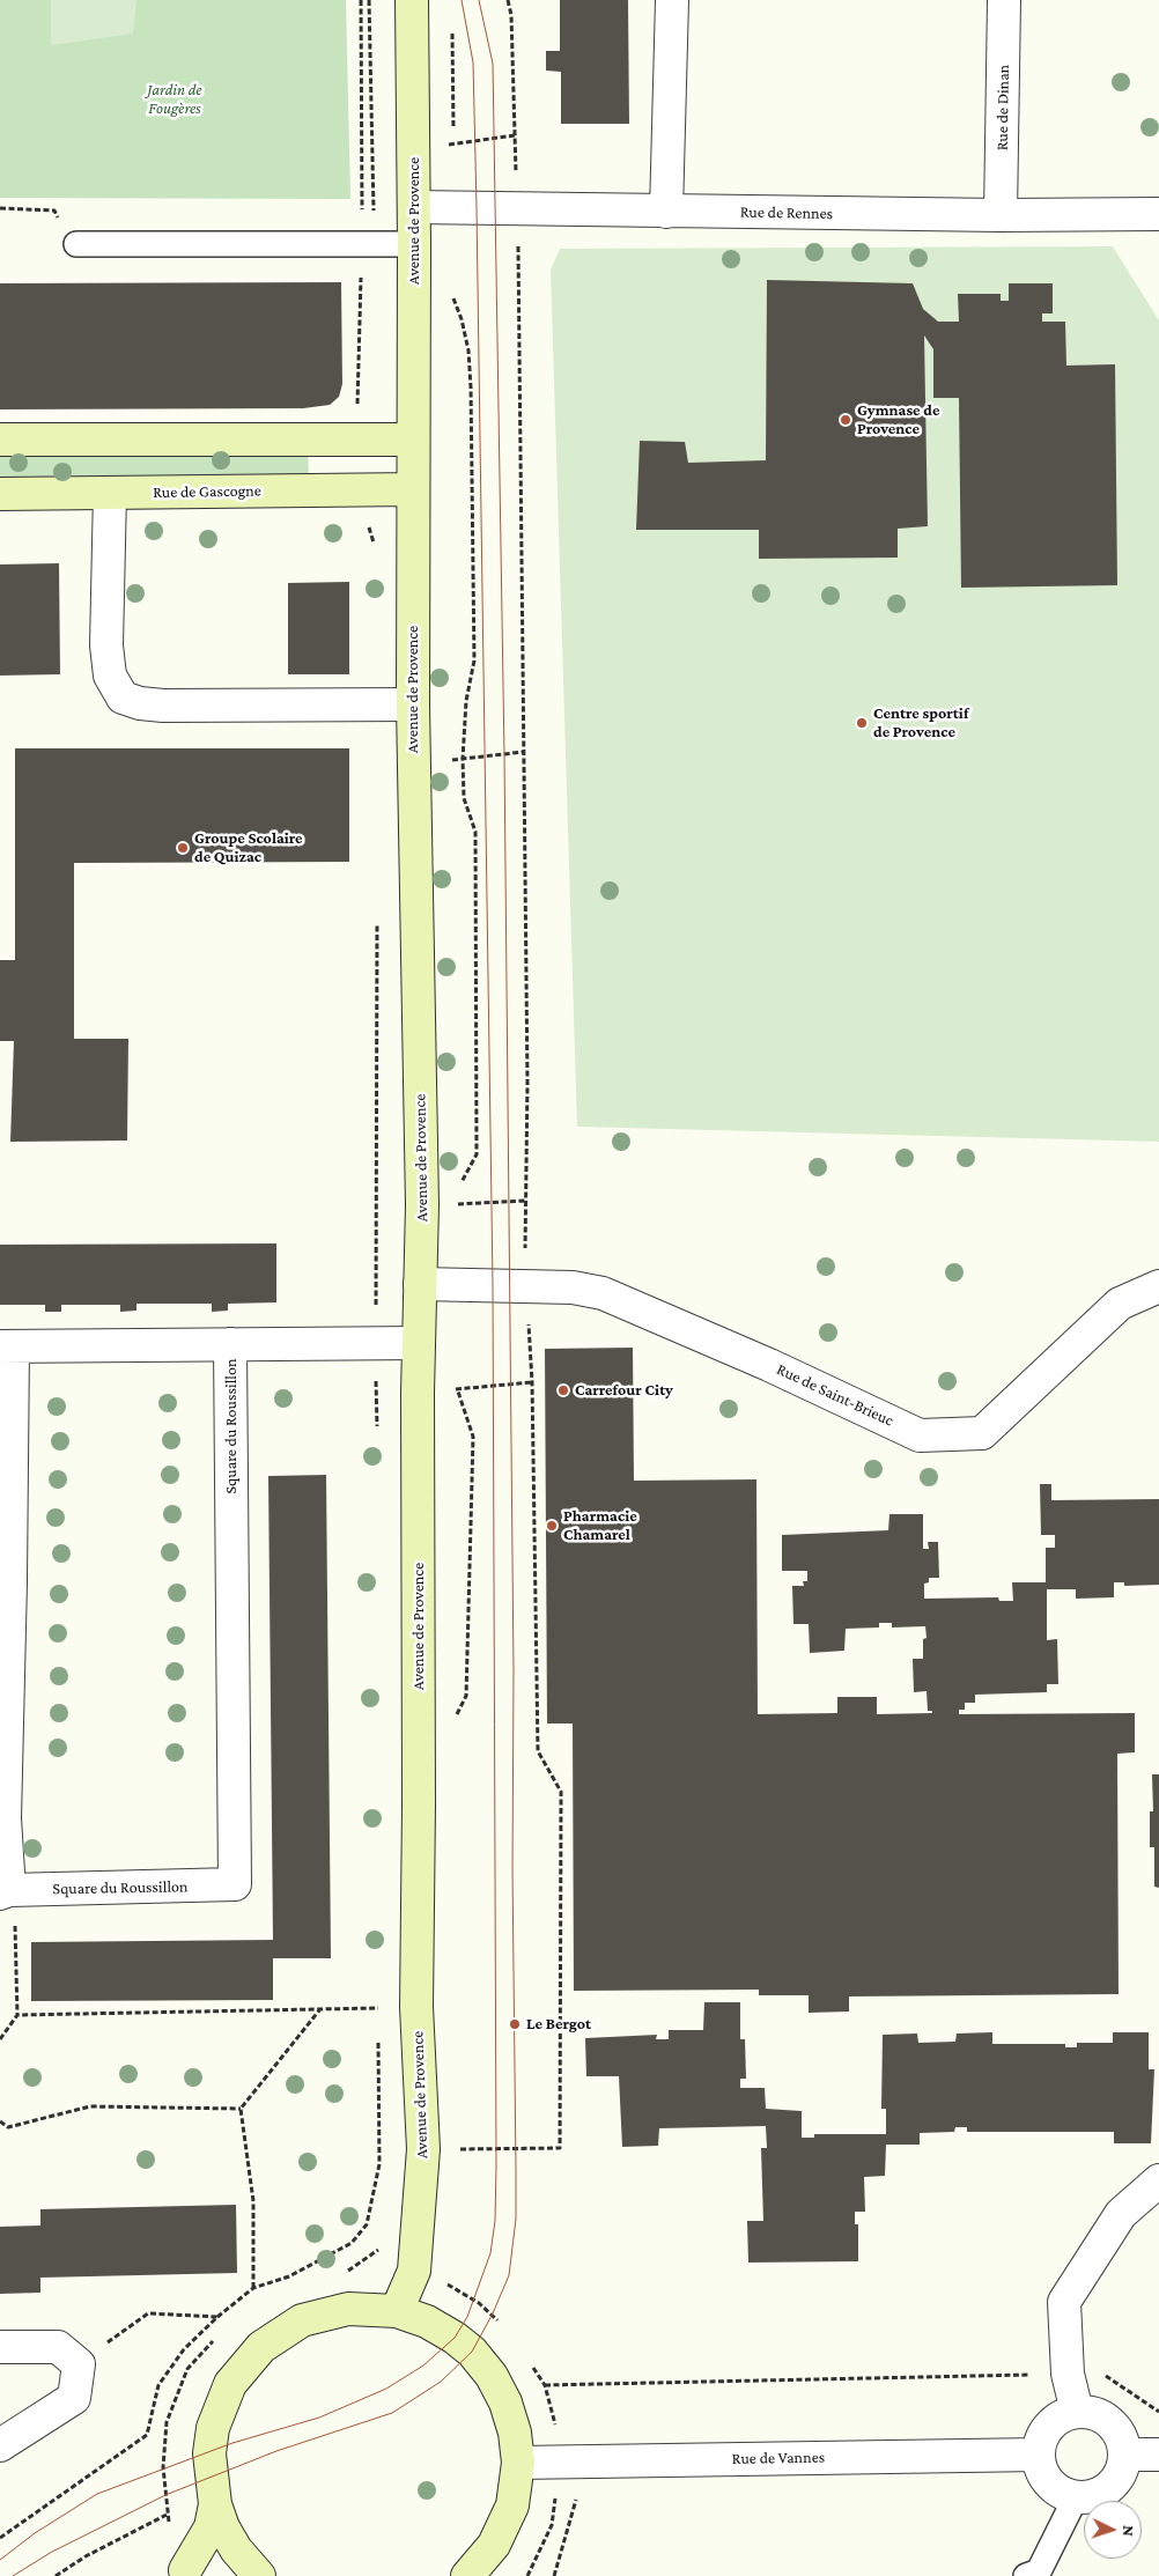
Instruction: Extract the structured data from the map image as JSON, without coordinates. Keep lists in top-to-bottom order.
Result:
{
  "streets": {
    "street": [
      "Rue de Dinan",
      "Rue de Rennes",
      "Avenue de Provence",
      "Rue de Gascogne",
      "Rue de Saint-Brieuc",
      "Square du Roussillon",
      "Rue de Vannes"
    ]
  },
  "crossings": [
    ["Rue de Dinan", "Rue de Rennes"],
    ["Rue de Rennes", "Avenue de Provence"],
    ["Avenue de Provence", "Rue de Gascogne"],
    ["Avenue de Provence", "Rue de Saint-Brieuc"],
    ["Avenue de Provence", "Square du Roussillon"]
  ],
  "parks": ["Jardin de Fougères"],
  "places": [
    "Gymnase de Provence",
    "Centre sportif de Provence",
    "Groupe Scolaire de Quizac",
    "Carrefour City",
    "Pharmacie Chamarel",
    "Le Bergot"
  ],
  "north": "right"
}
